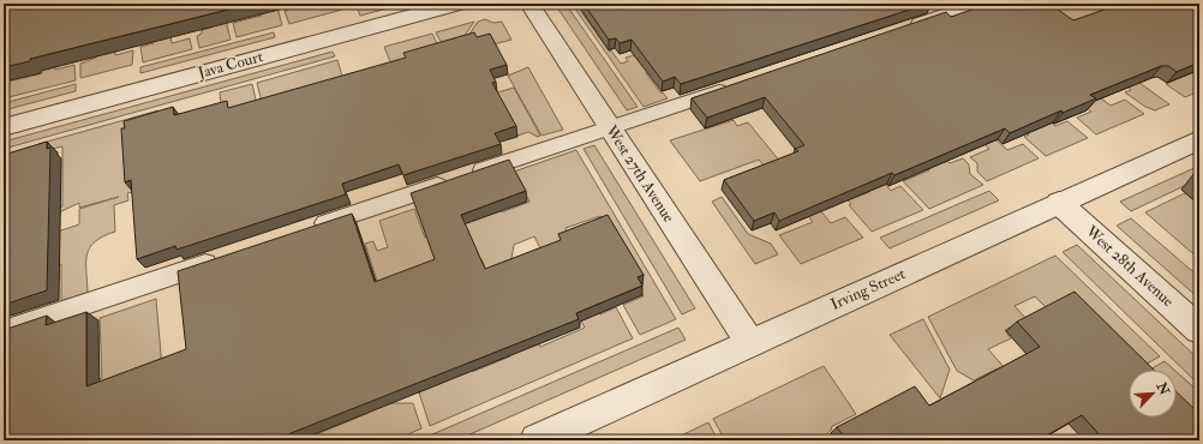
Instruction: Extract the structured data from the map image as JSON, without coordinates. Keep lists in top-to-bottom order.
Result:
{
  "streets": {
    "street": [
      "Java Court",
      "West 27th Avenue",
      "West 28th Avenue",
      "Irving Street"
    ]
  },
  "crossings": [
    ["West 27th Avenue", "Irving Street"],
    ["West 28th Avenue", "Irving Street"]
  ],
  "north": "top right"
}
